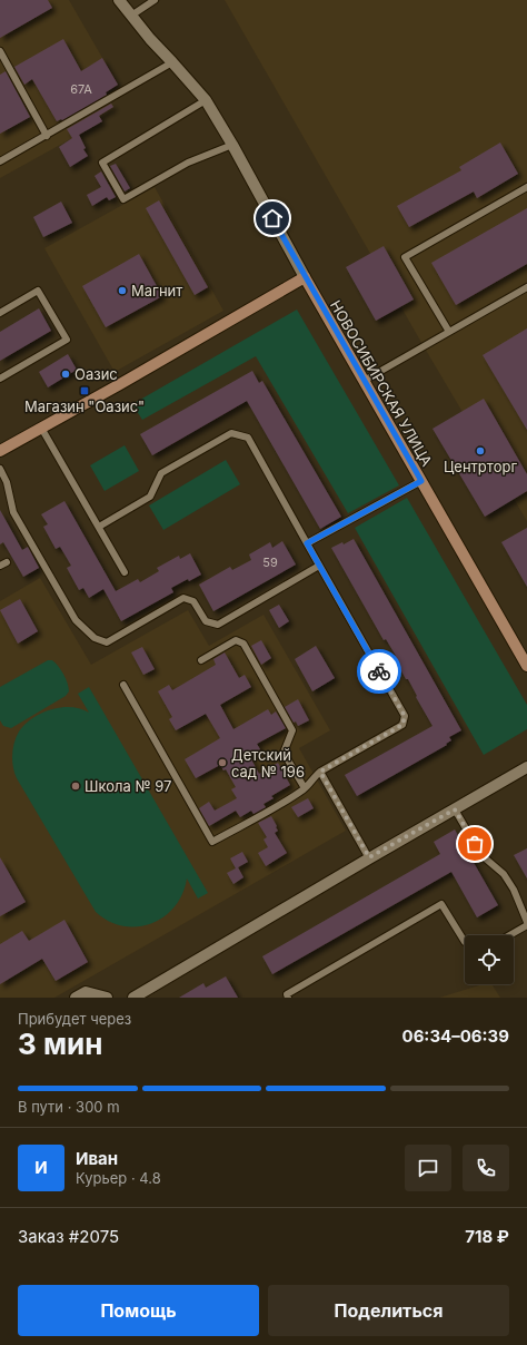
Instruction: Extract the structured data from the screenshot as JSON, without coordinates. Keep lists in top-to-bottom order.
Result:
{
  "streets": {
    "street": ["НОВОСИБИРСКАЯ УЛИЦА"]
  },
  "places": {
    "other": [
      "Магнит",
      "Оазис",
      "Центрторг",
      "Детский сад № 196",
      "Школа № 97"
    ],
    "transit": ["Магазин \"Оазис\""]
  },
  "house_numbers": ["67А", "59"],
  "page": {
    "heading": ["3 мин", "Прибудет через", "06:34–06:39"],
    "panel": [
      "Иван",
      "Курьер · 4.8",
      "Заказ #2075",
      "718 ₽"
    ],
    "bar": "В пути · 300 m",
    "round": "И",
    "buttons": ["Помощь", "Поделиться"]
  }
}
